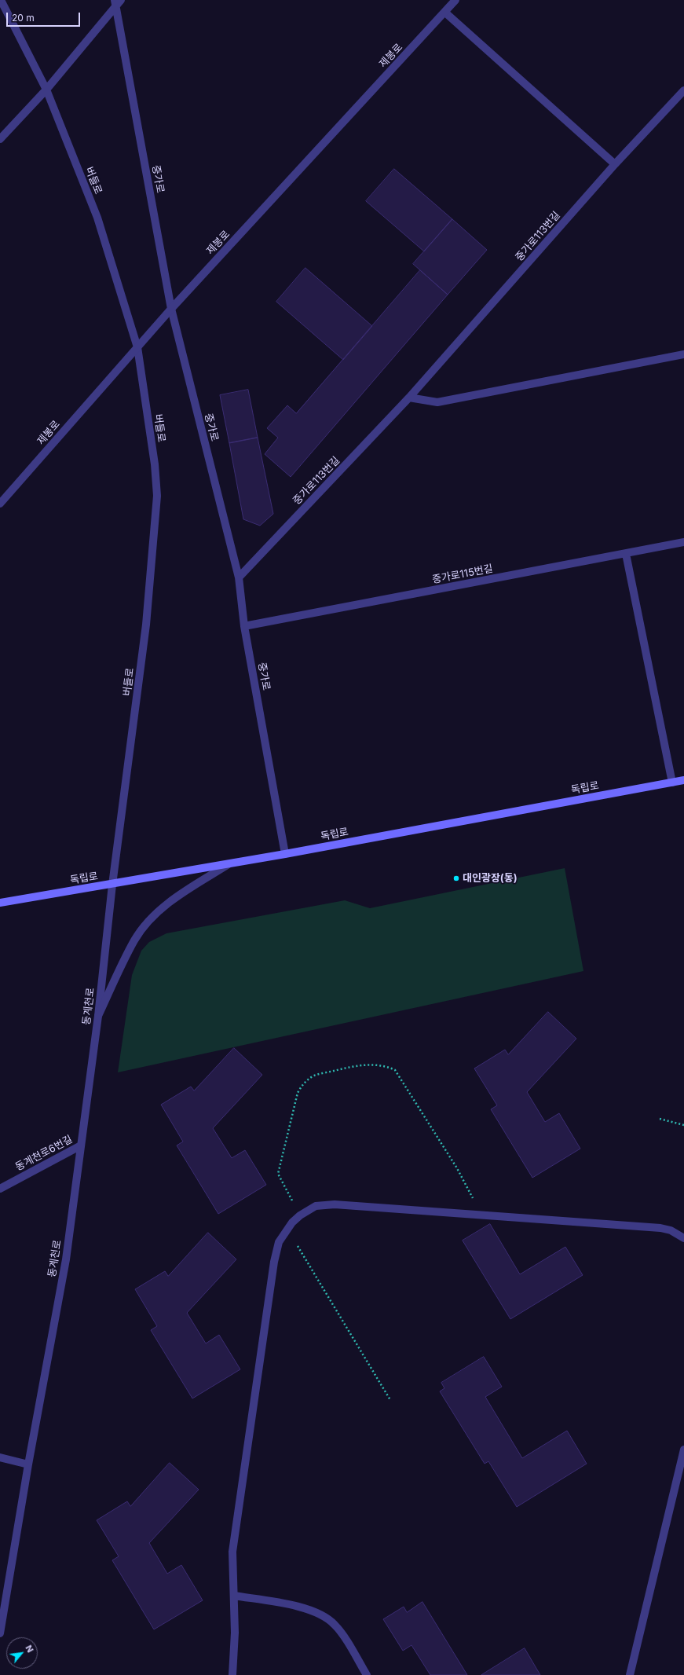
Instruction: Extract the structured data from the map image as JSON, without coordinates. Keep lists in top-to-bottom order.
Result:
{
  "streets": {
    "main road": ["독립로"],
    "street": [
      "제봉로",
      "중가로",
      "버들로",
      "중가로113번길",
      "중가로115번길",
      "동계천로",
      "동계천로6번길"
    ]
  },
  "crossings": [
    ["제봉로", "중가로"],
    ["제봉로", "버들로"],
    ["중가로", "중가로113번길"],
    ["중가로", "중가로115번길"],
    ["중가로", "독립로"],
    ["버들로", "독립로"],
    ["버들로", "동계천로"],
    ["독립로", "동계천로"],
    ["동계천로", "동계천로6번길"]
  ],
  "places": ["대인광장(동)"],
  "scale_bar": "20 m",
  "north": "top right"
}
